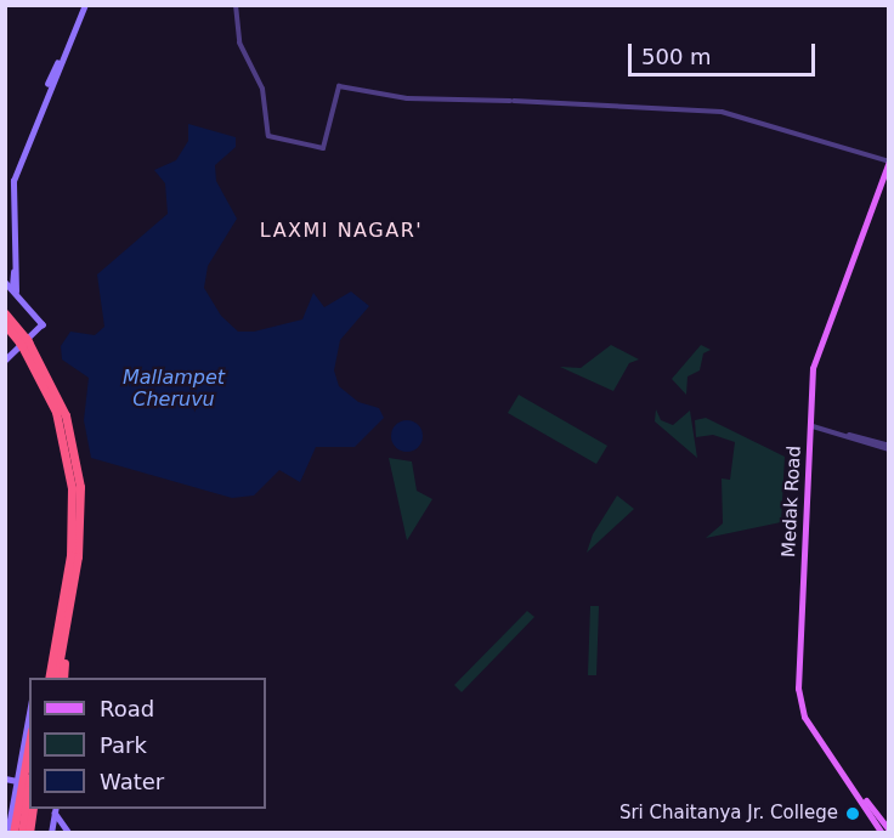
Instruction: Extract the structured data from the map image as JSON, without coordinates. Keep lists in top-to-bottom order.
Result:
{
  "streets": {
    "main road": ["Medak Road"]
  },
  "districts": ["LAXMI NAGAR'"],
  "water": ["Mallampet Cheruvu"],
  "places": ["Sri Chaitanya Jr. College"],
  "legend": ["Road", "Park", "Water"],
  "scale_bar": "500 m"
}
